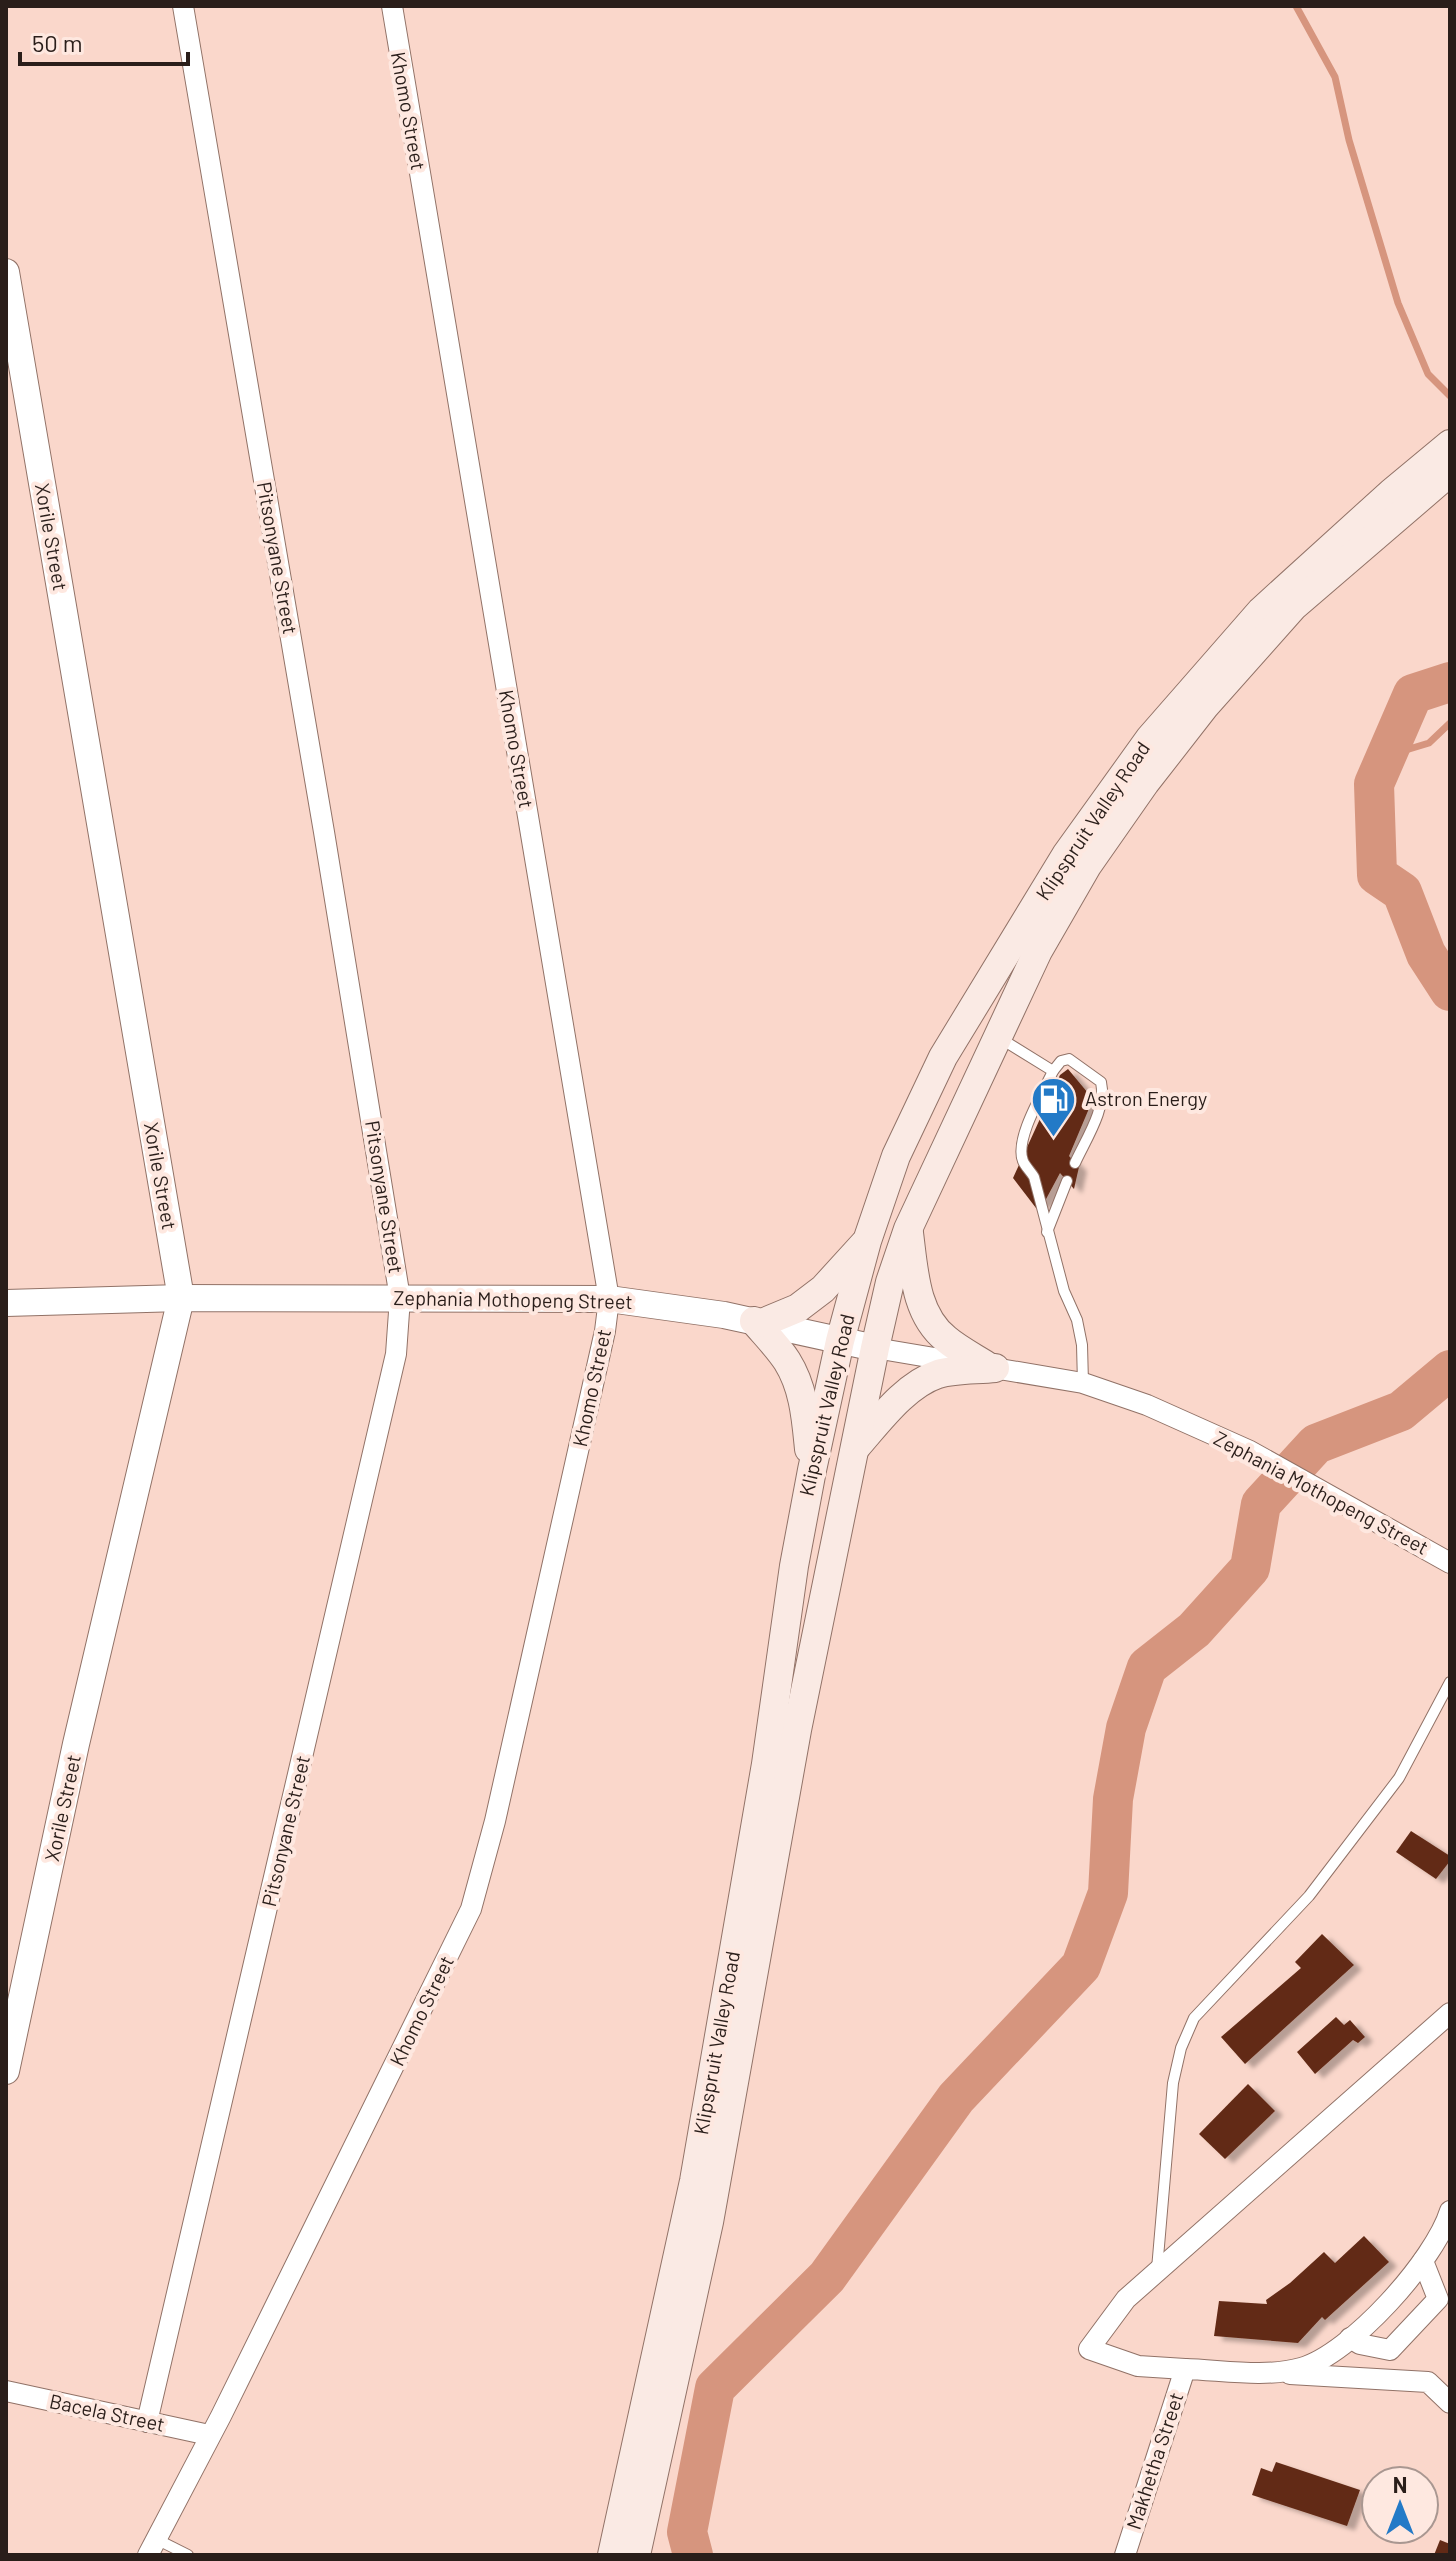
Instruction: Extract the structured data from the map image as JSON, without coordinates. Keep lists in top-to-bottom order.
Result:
{
  "streets": {
    "main road": ["Klipspruit Valley Road"],
    "street": [
      "Khomo Street",
      "Xorile Street",
      "Pitsonyane Street",
      "Zephania Mothopeng Street",
      "Bacela Street",
      "Makhetha Street"
    ]
  },
  "crossings": [
    ["Khomo Street", "Zephania Mothopeng Street"],
    ["Khomo Street", "Bacela Street"],
    ["Xorile Street", "Zephania Mothopeng Street"],
    ["Pitsonyane Street", "Zephania Mothopeng Street"],
    ["Pitsonyane Street", "Bacela Street"],
    ["Klipspruit Valley Road", "Zephania Mothopeng Street"]
  ],
  "places": {
    "fuel station": ["Astron Energy"]
  },
  "scale_bar": "50 m",
  "north": "top"
}
